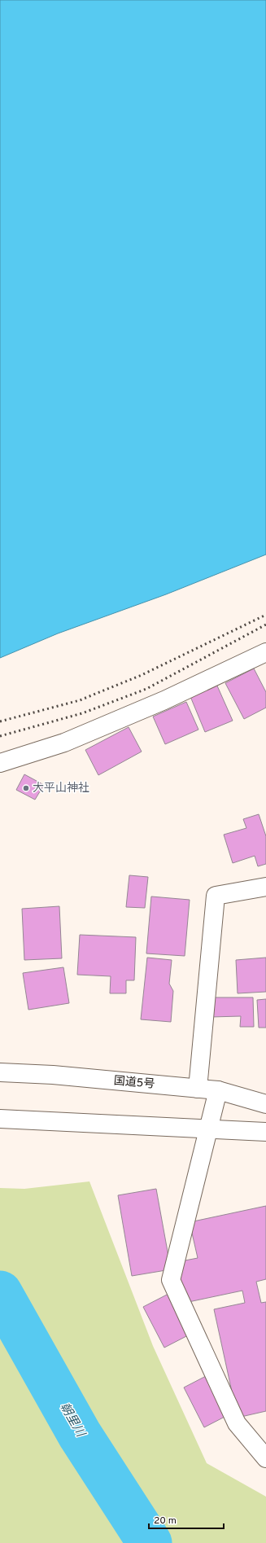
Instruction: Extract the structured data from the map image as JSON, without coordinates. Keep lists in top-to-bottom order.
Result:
{
  "streets": {
    "main road": ["国道5号"]
  },
  "water": ["朝里川"],
  "places": ["大平山神社"],
  "scale_bar": "20 m"
}
